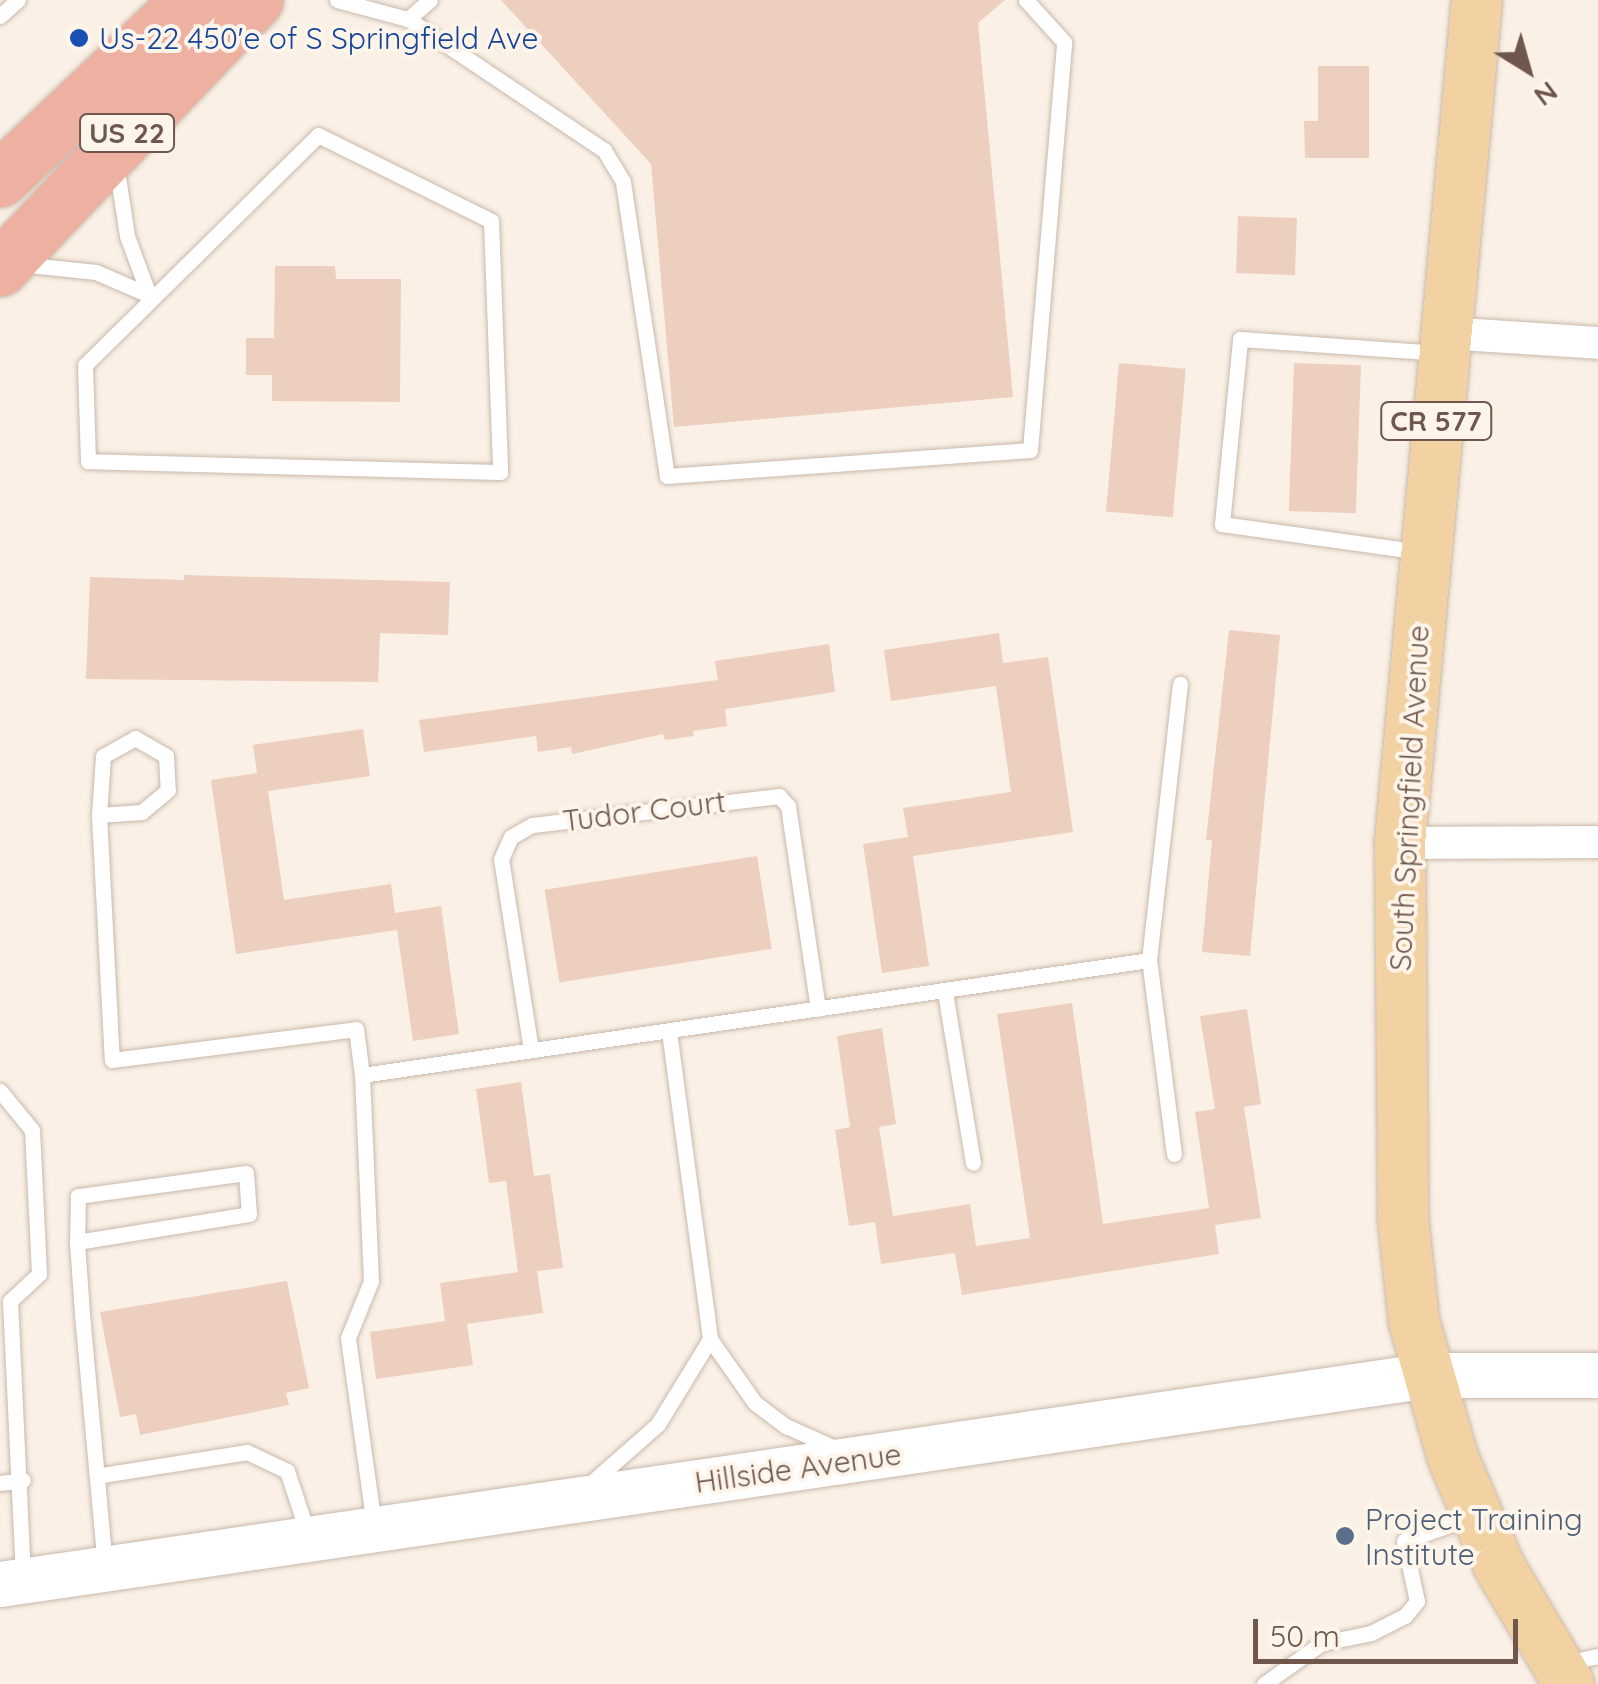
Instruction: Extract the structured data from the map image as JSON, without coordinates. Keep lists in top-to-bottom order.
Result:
{
  "streets": {
    "highway": ["US 22"],
    "main road": ["CR 577", "South Springfield Avenue"],
    "street": ["Hillside Avenue"],
    "lane": ["Tudor Court"]
  },
  "crossings": [
    ["South Springfield Avenue", "Hillside Avenue"]
  ],
  "places": ["Us-22 450'e of S Springfield Ave", "Project Training Institute"],
  "scale_bar": "50 m",
  "north": "bottom right"
}
